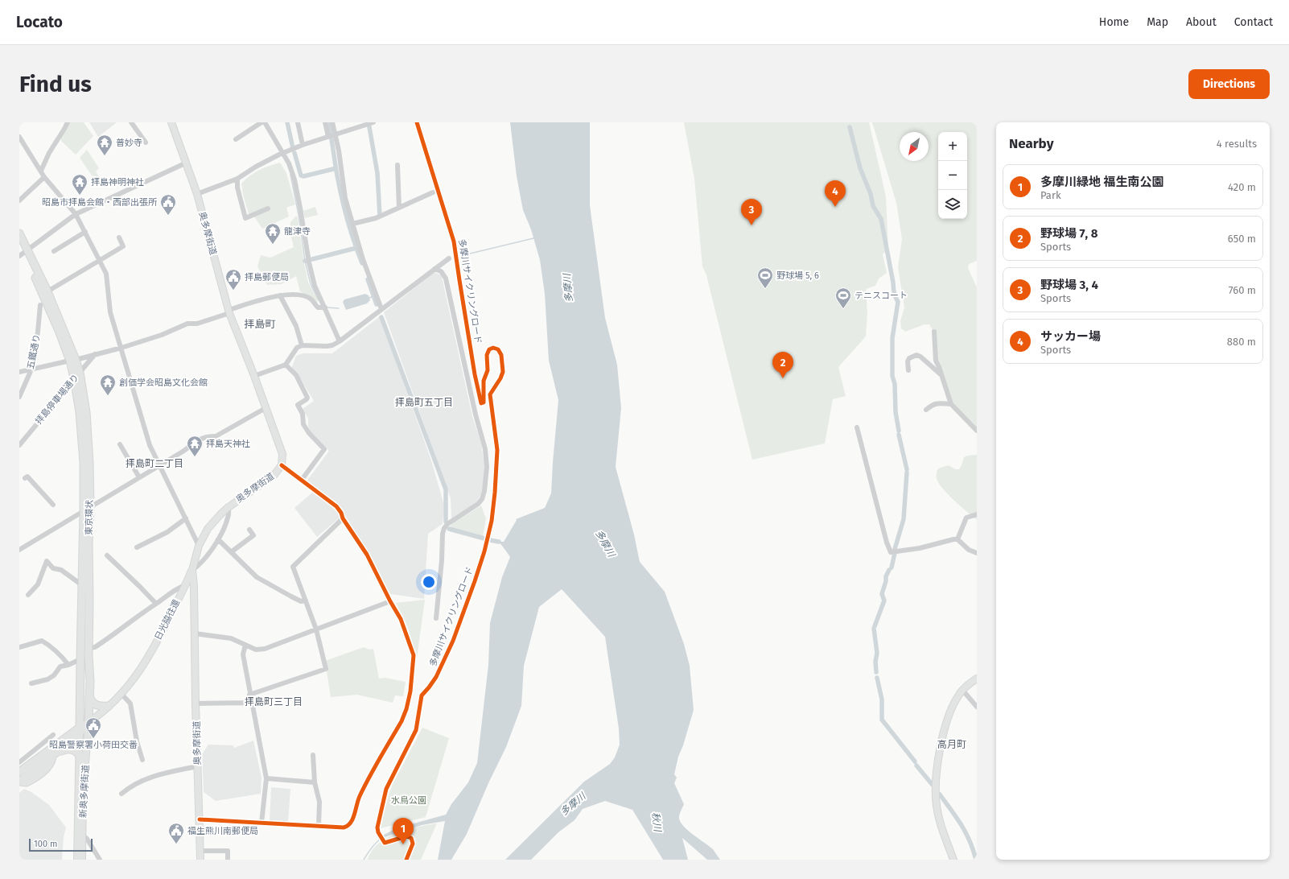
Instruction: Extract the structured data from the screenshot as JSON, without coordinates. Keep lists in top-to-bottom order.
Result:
{
  "streets": {
    "highway": ["東京環状"],
    "main road": ["奥多摩街道", "日光脇往還", "新奥多摩街道"],
    "street": ["五鐵通り", "拝島停車場通り"],
    "cycle path": ["多摩川サイクリングロード"]
  },
  "crossings": [
    ["奥多摩街道", "日光脇往還"],
    ["拝島停車場通り", "東京環状"],
    ["東京環状", "日光脇往還"],
    ["東京環状", "新奥多摩街道"],
    ["日光脇往還", "新奥多摩街道"]
  ],
  "districts": [
    "拝島町",
    "拝島町五丁目",
    "拝島町二丁目",
    "拝島町三丁目",
    "高月町"
  ],
  "water": ["多摩川", "秋川"],
  "parks": ["水鳥公園"],
  "places": {
    "temple": [
      "普妙寺",
      "拝島神明神社",
      "龍津寺",
      "創価学会昭島文化会館",
      "拝島天神社"
    ],
    "public building": [
      "昭島市拝島会館・西部出張所",
      "拝島郵便局",
      "昭島警察署小荷田交番",
      "福生熊川南郵便局"
    ],
    "sports": ["野球場 5, 6", "テニスコート"]
  },
  "scale_bar": "100 m",
  "north": "bottom left",
  "page": {
    "header": "Locato",
    "nav": [
      "Home",
      "Map",
      "About",
      "Contact"
    ],
    "buttons": "Directions",
    "title": "Find us",
    "heading": ["Nearby", "4 results"],
    "map_buttons": ["+", "−"],
    "list": [
      {
        "mark": "1",
        "name": "多摩川緑地 福生南公園",
        "note": "Park",
        "value": "420 m"
      },
      {
        "mark": "2",
        "name": "野球場 7, 8",
        "note": "Sports",
        "value": "650 m"
      },
      {
        "mark": "3",
        "name": "野球場 3, 4",
        "note": "Sports",
        "value": "760 m"
      },
      {
        "mark": "4",
        "name": "サッカー場",
        "note": "Sports",
        "value": "880 m"
      }
    ],
    "pins": [
      "4",
      "3",
      "2",
      "1"
    ],
    "scale": "100 m"
  }
}
